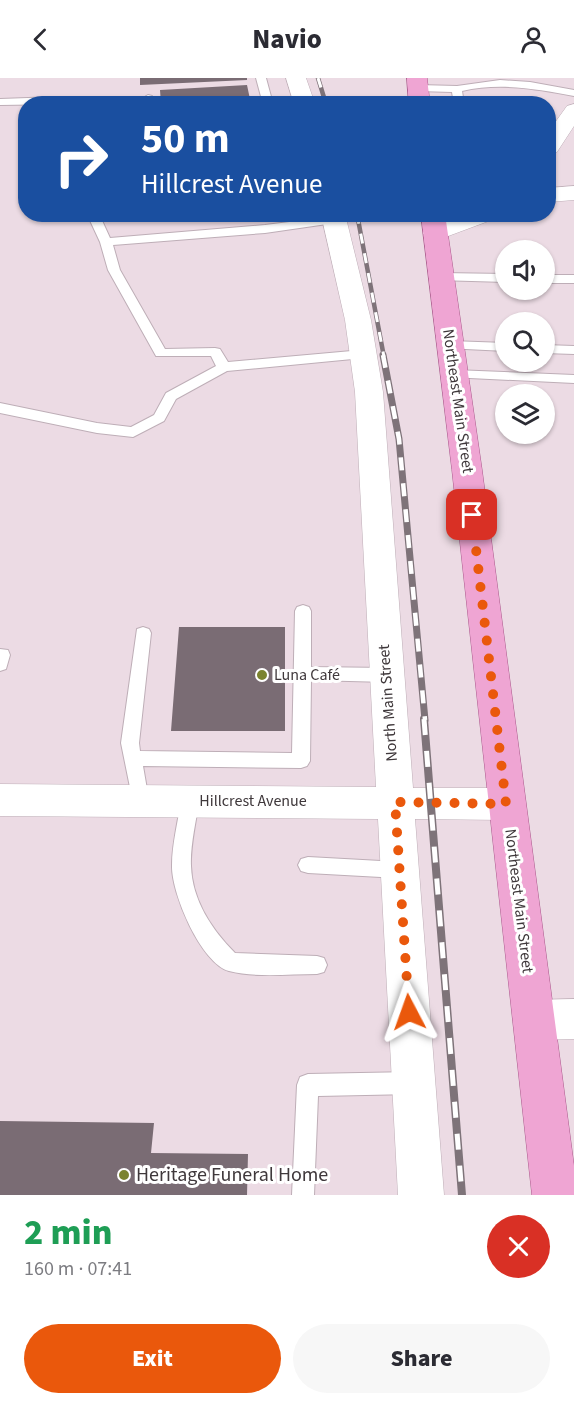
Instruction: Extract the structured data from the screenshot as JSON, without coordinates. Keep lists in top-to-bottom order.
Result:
{
  "streets": {
    "main road": ["Northeast Main Street"],
    "street": ["North Main Street", "Hillcrest Avenue"]
  },
  "crossings": [
    ["Northeast Main Street", "Hillcrest Avenue"],
    ["North Main Street", "Hillcrest Avenue"]
  ],
  "places": ["Luna Café", "Heritage Funeral Home"],
  "page": {
    "header": "Navio",
    "turn": ["50 m", "Hillcrest Avenue"],
    "heading": ["2 min", "160 m · 07:41"],
    "buttons": ["Exit", "Share"]
  }
}
